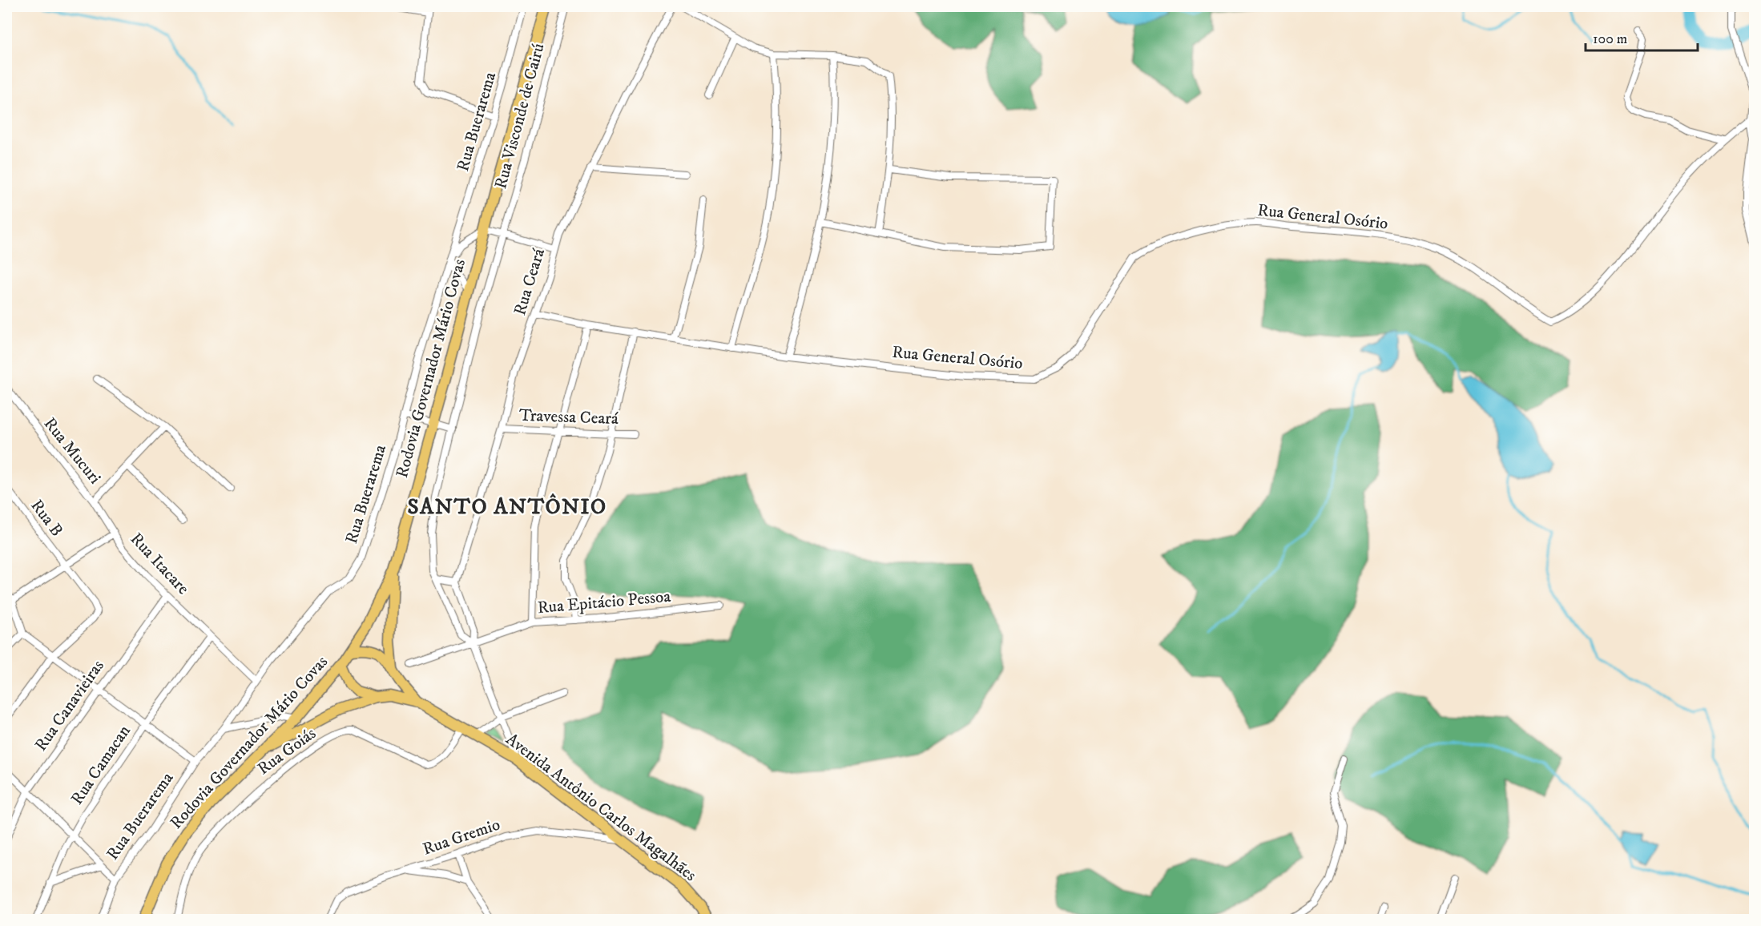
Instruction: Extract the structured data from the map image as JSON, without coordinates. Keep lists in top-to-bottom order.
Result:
{
  "streets": {
    "main road": ["Rodovia Governador Mário Covas", "Avenida Antônio Carlos Magalhães"],
    "street": [
      "Rua Visconde de Cairú",
      "Rua Buerarema",
      "Rua General Osório",
      "Rua Ceará",
      "Travessa Ceará",
      "Rua Mucuri",
      "Rua B",
      "Rua Itacare",
      "Rua Epitácio Pessoa",
      "Rua Canavieiras",
      "Rua Goiás",
      "Rua Camacan",
      "Rua Gremio"
    ]
  },
  "crossings": [
    ["Rua Buerarema", "Rua Itacare"],
    ["Rua General Osório", "Rua Ceará"],
    ["Rua Ceará", "Travessa Ceará"],
    ["Rua Mucuri", "Rua Itacare"],
    ["Rua B", "Rua Itacare"],
    ["Rua Itacare", "Rua Canavieiras"],
    ["Rua Itacare", "Rua Camacan"],
    ["Rua Goiás", "Avenida Antônio Carlos Magalhães"],
    ["Avenida Antônio Carlos Magalhães", "Rua Gremio"]
  ],
  "districts": ["SANTO ANTÔNIO"],
  "scale_bar": "100 m"
}
